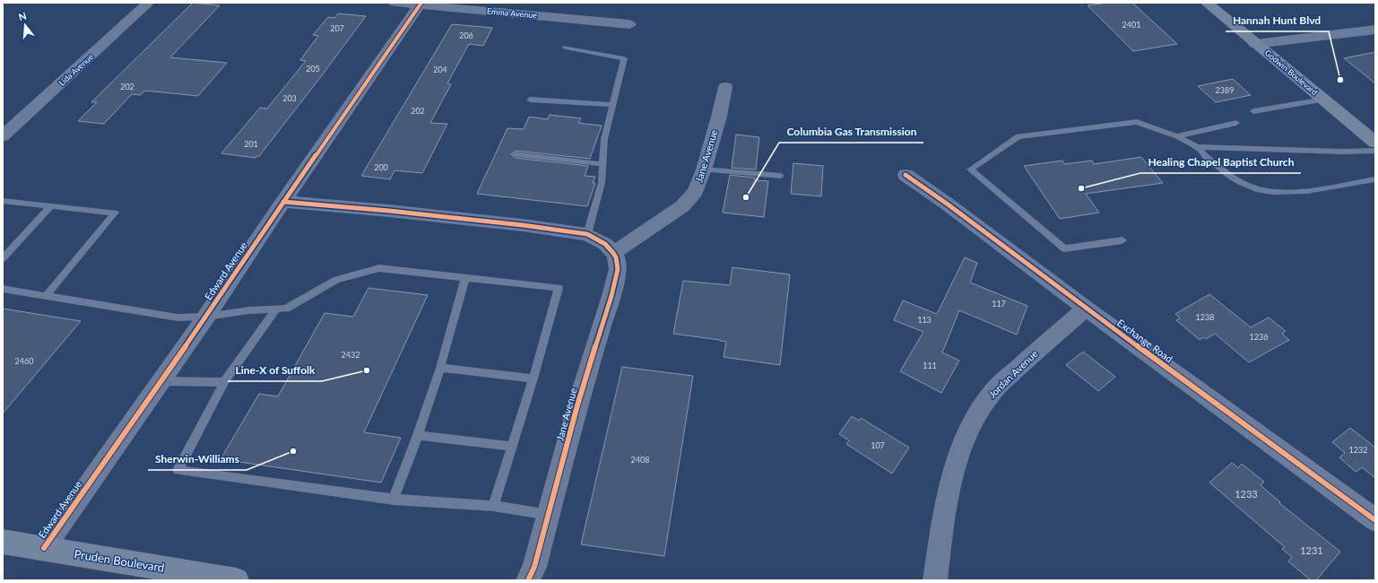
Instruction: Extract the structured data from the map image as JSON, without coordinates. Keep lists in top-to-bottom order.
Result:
{
  "streets": {
    "main road": ["Godwin Boulevard", "Pruden Boulevard"],
    "street": [
      "Emma Avenue",
      "Lida Avenue",
      "Jane Avenue",
      "Edward Avenue",
      "Exchange Road",
      "Jordan Avenue"
    ]
  },
  "crossings": [
    ["Emma Avenue", "Edward Avenue"],
    ["Edward Avenue", "Pruden Boulevard"],
    ["Exchange Road", "Jordan Avenue"]
  ],
  "places": [
    "Hannah Hunt Blvd",
    "Healing Chapel Baptist Church",
    "Columbia Gas Transmission",
    "Line-X of Suffolk",
    "Sherwin-Williams"
  ],
  "house_numbers": [
    "2401",
    "207",
    "206",
    "205",
    "204",
    "202",
    "2389",
    "203",
    "202",
    "201",
    "200",
    "117",
    "1238",
    "113",
    "1236",
    "2432",
    "2460",
    "111",
    "107",
    "1232",
    "2408",
    "1233",
    "1231"
  ],
  "north": "top"
}
